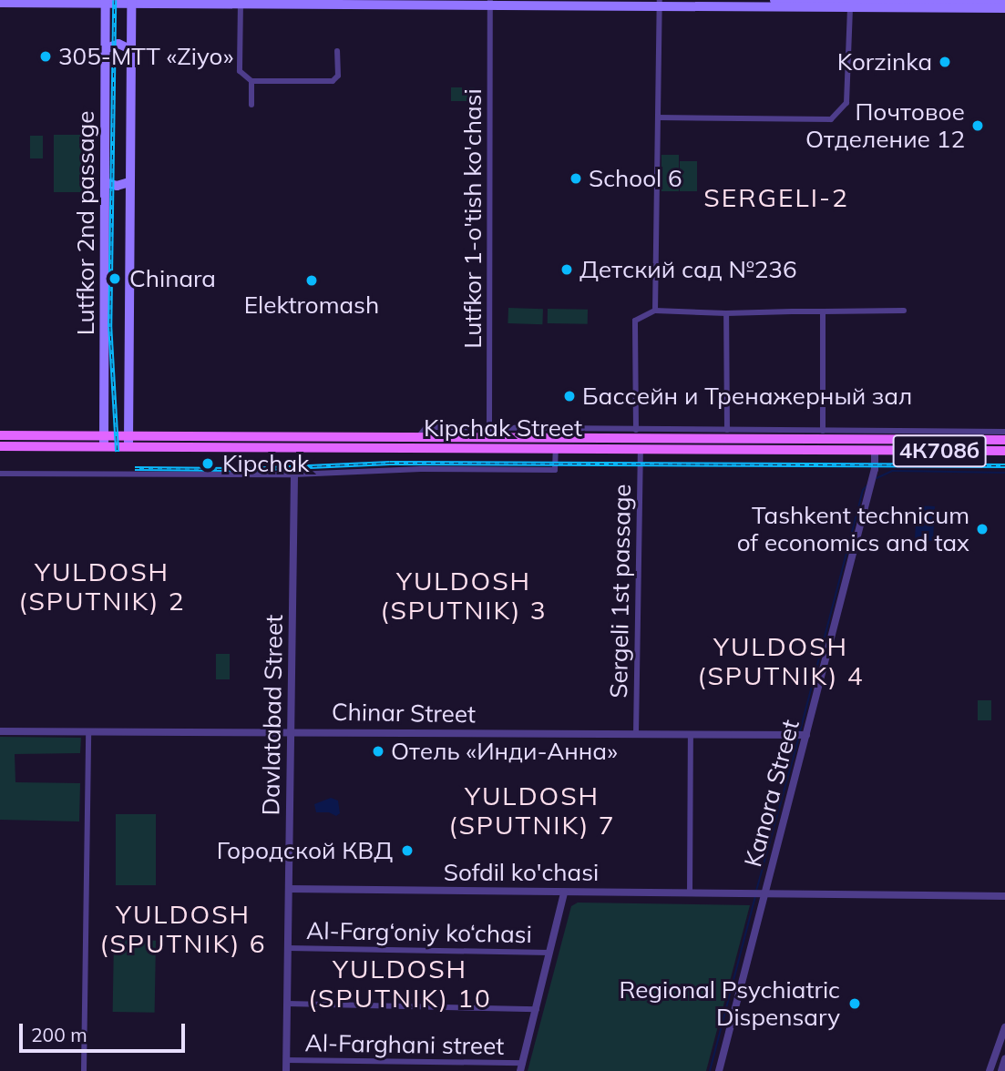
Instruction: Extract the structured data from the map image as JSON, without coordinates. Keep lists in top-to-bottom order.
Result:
{
  "streets": {
    "main road": ["Lutfkor 2nd passage", "Kipchak Street", "4К708б"],
    "street": [
      "Lutfkor 1-o'tish ko'chasi",
      "Sergeli 1st passage",
      "Chinar Street",
      "Davlatabad Street",
      "Kanora Street",
      "Sofdil ko'chasi",
      "Al-Farg‘oniy ko‘chasi",
      "Al-Farghani street"
    ]
  },
  "crossings": [
    ["Lutfkor 1-o'tish ko'chasi", "Kipchak Street"],
    ["Lutfkor 2nd passage", "Kipchak Street"],
    ["Kipchak Street", "Sergeli 1st passage"],
    ["Kipchak Street", "Kanora Street"],
    ["Sergeli 1st passage", "Chinar Street"],
    ["Chinar Street", "Davlatabad Street"],
    ["Chinar Street", "Kanora Street"],
    ["Davlatabad Street", "Sofdil ko'chasi"],
    ["Davlatabad Street", "Al-Farg‘oniy ko‘chasi"],
    ["Davlatabad Street", "Al-Farghani street"],
    ["Kanora Street", "Sofdil ko'chasi"]
  ],
  "districts": [
    "SERGELI-2",
    "YULDOSH (SPUTNIK) 2",
    "YULDOSH (SPUTNIK) 3",
    "YULDOSH (SPUTNIK) 4",
    "YULDOSH (SPUTNIK) 7",
    "YULDOSH (SPUTNIK) 6",
    "YULDOSH (SPUTNIK) 10"
  ],
  "places": [
    "305-MTT «Ziyo»",
    "Korzinka",
    "Почтовое Отделение 12",
    "School 6",
    "Детский сад №236",
    "Chinara",
    "Elektromash",
    "Бассейн и Тренажерный зал",
    "Kipchak",
    "Tashkent technicum of economics and tax",
    "Отель «Инди-Анна»",
    "Городской КВД",
    "Regional Psychiatric Dispensary"
  ],
  "scale_bar": "200 m"
}
